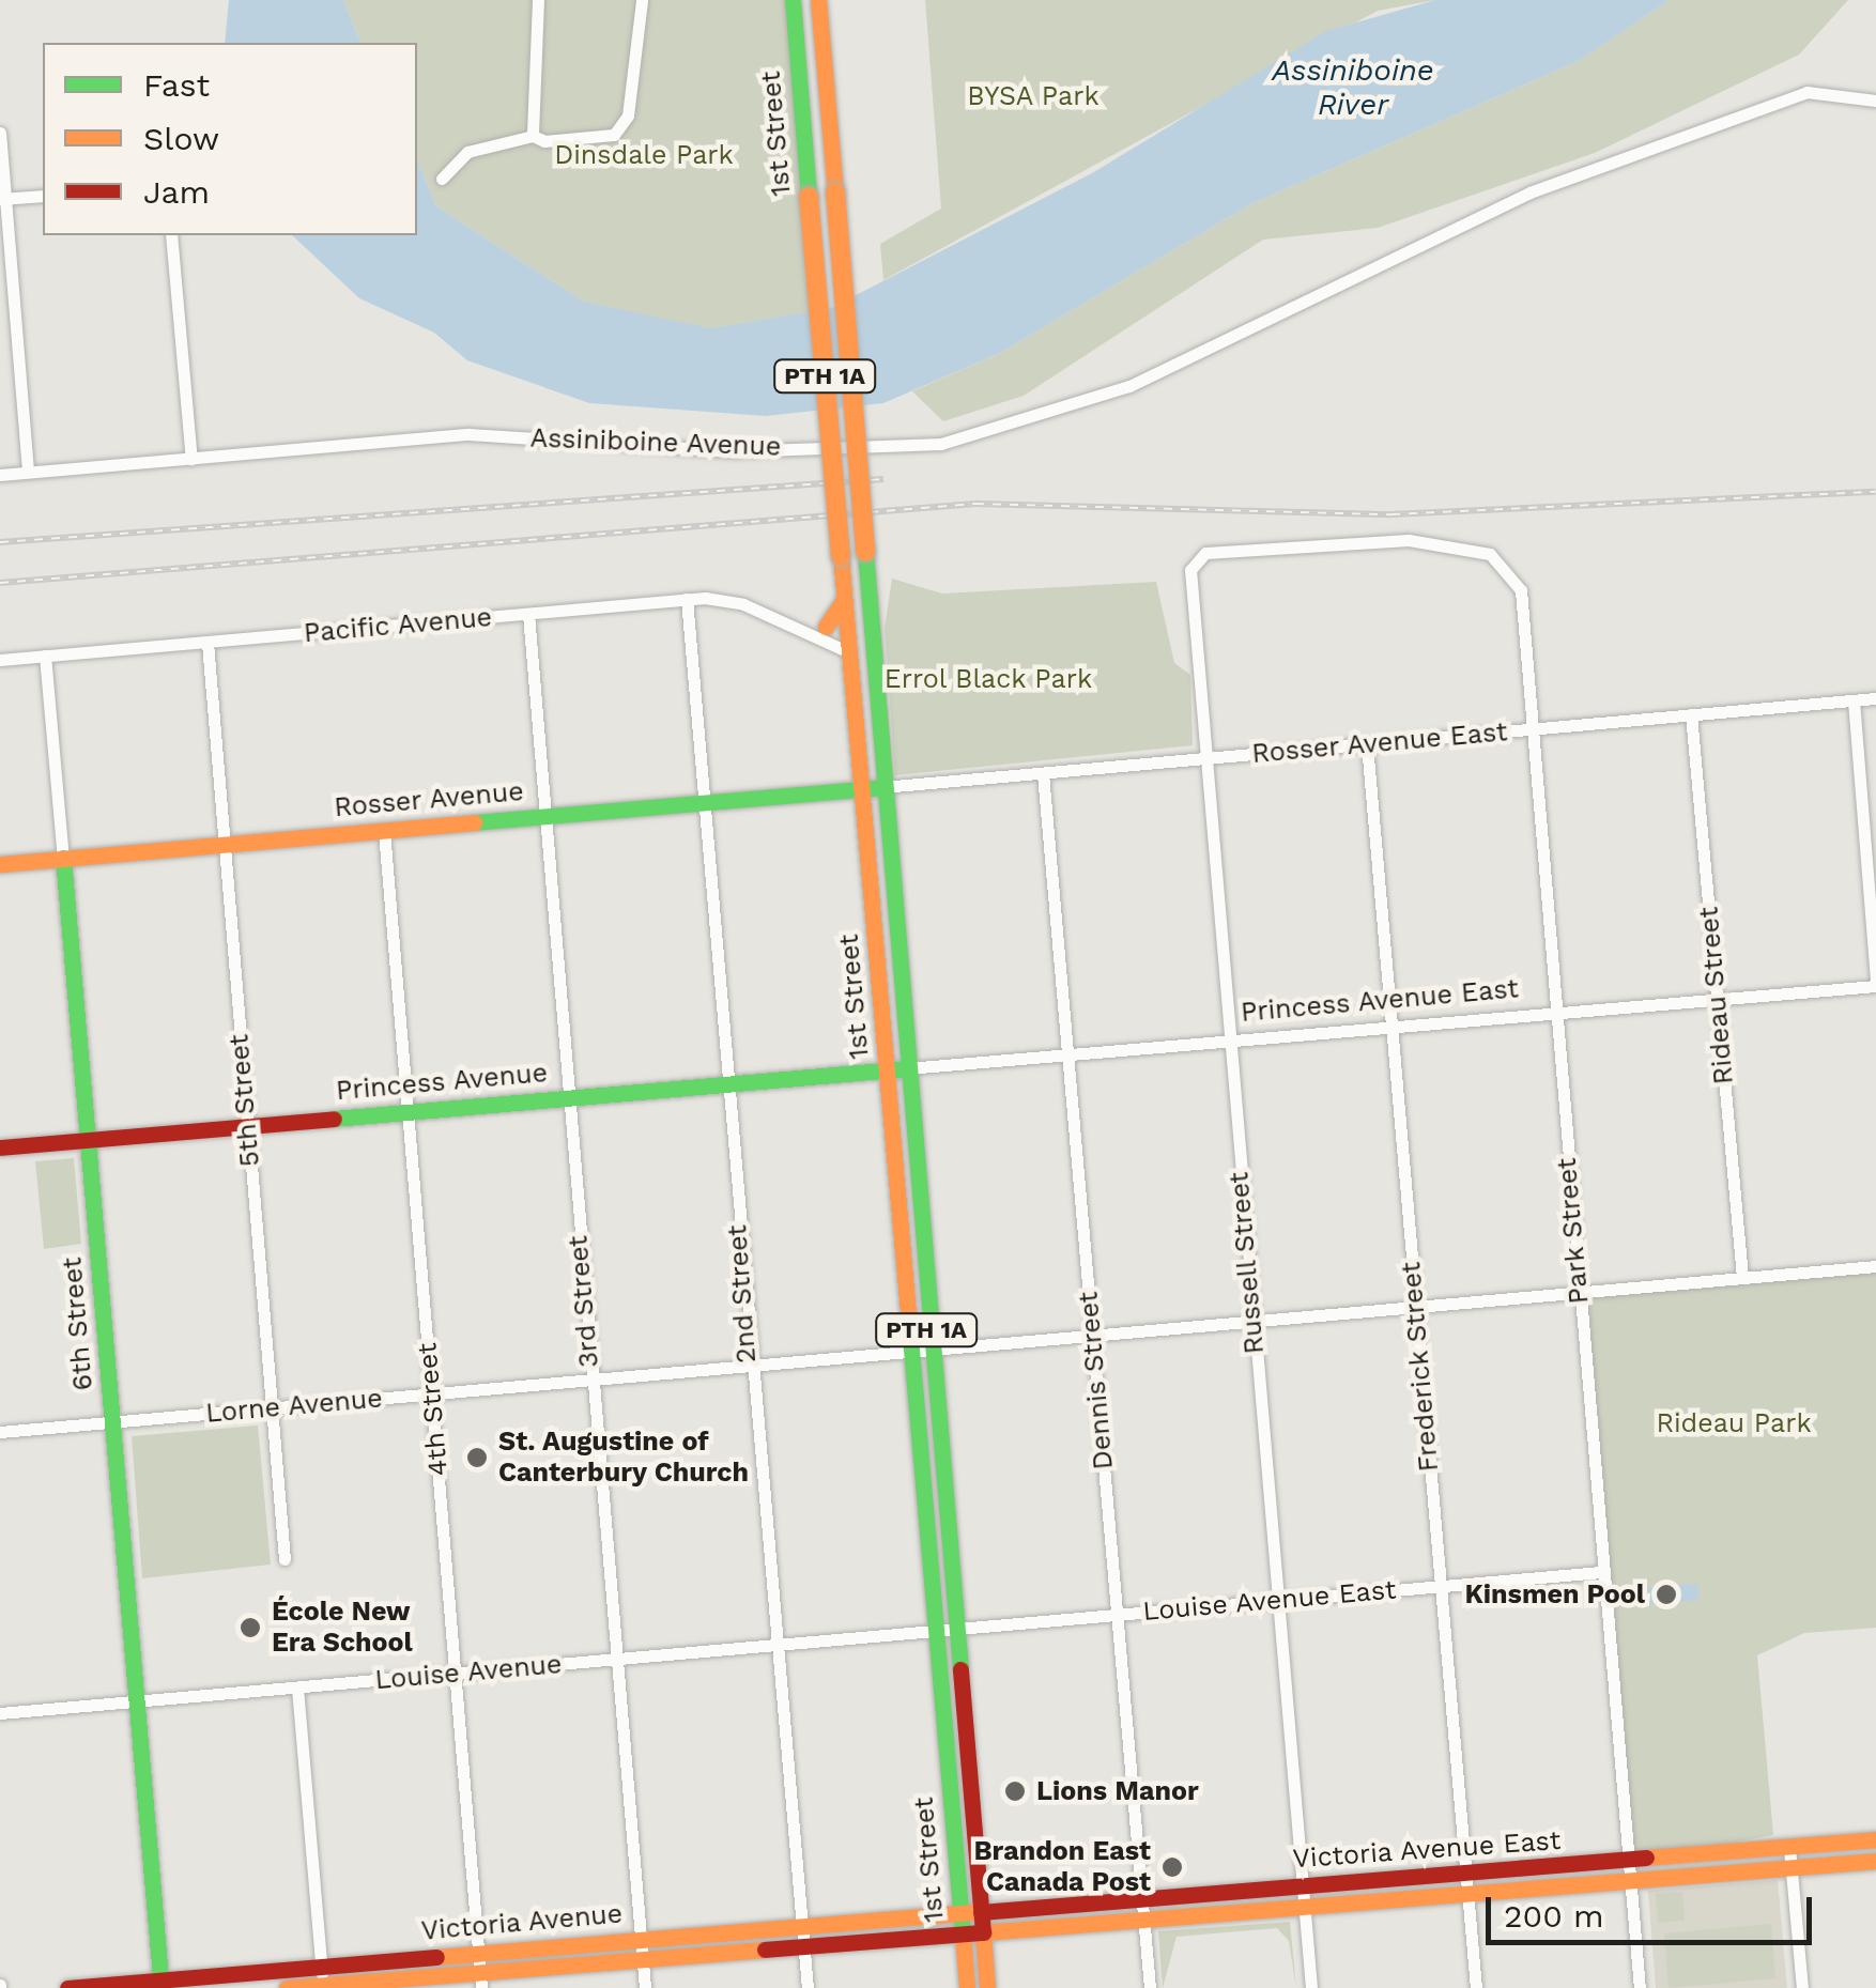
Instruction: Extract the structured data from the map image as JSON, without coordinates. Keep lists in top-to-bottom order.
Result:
{
  "streets": {
    "main road": [
      "1st Street",
      "PTH 1A",
      "Rosser Avenue",
      "Princess Avenue",
      "6th Street",
      "Victoria Avenue East",
      "Victoria Avenue"
    ],
    "street": [
      "Assiniboine Avenue",
      "Pacific Avenue",
      "Rosser Avenue East",
      "Rideau Street",
      "Princess Avenue East",
      "5th Street",
      "Park Street",
      "Russell Street",
      "2nd Street",
      "3rd Street",
      "Frederick Street",
      "Dennis Street",
      "Lorne Avenue",
      "4th Street",
      "Louise Avenue East",
      "Louise Avenue"
    ]
  },
  "crossings": [
    ["1st Street", "Pacific Avenue"],
    ["1st Street", "Rosser Avenue East"],
    ["1st Street", "Rosser Avenue"],
    ["1st Street", "Princess Avenue East"],
    ["1st Street", "Princess Avenue"],
    ["1st Street", "Lorne Avenue"],
    ["1st Street", "Louise Avenue East"],
    ["1st Street", "Louise Avenue"],
    ["1st Street", "Victoria Avenue East"],
    ["1st Street", "Victoria Avenue"],
    ["Pacific Avenue", "5th Street"],
    ["Pacific Avenue", "2nd Street"],
    ["Pacific Avenue", "3rd Street"],
    ["Pacific Avenue", "6th Street"],
    ["Rosser Avenue East", "Rosser Avenue"],
    ["Rosser Avenue East", "Rideau Street"],
    ["Rosser Avenue East", "Park Street"],
    ["Rosser Avenue East", "Russell Street"],
    ["Rosser Avenue East", "Frederick Street"],
    ["Rosser Avenue East", "Dennis Street"],
    ["Rosser Avenue", "5th Street"],
    ["Rosser Avenue", "2nd Street"],
    ["Rosser Avenue", "3rd Street"],
    ["Rosser Avenue", "6th Street"],
    ["Rosser Avenue", "4th Street"],
    ["Rideau Street", "Princess Avenue East"],
    ["Rideau Street", "Lorne Avenue"],
    ["Princess Avenue East", "Princess Avenue"],
    ["Princess Avenue East", "Park Street"],
    ["Princess Avenue East", "Russell Street"],
    ["Princess Avenue East", "Frederick Street"],
    ["Princess Avenue East", "Dennis Street"],
    ["Princess Avenue", "5th Street"],
    ["Princess Avenue", "2nd Street"],
    ["Princess Avenue", "3rd Street"],
    ["Princess Avenue", "6th Street"],
    ["Princess Avenue", "4th Street"],
    ["5th Street", "Lorne Avenue"],
    ["Park Street", "Russell Street"],
    ["Park Street", "Lorne Avenue"],
    ["Park Street", "Louise Avenue East"],
    ["Park Street", "Victoria Avenue East"],
    ["Russell Street", "Lorne Avenue"],
    ["Russell Street", "Louise Avenue East"],
    ["Russell Street", "Victoria Avenue East"],
    ["2nd Street", "Lorne Avenue"],
    ["2nd Street", "Louise Avenue"],
    ["2nd Street", "Victoria Avenue"],
    ["3rd Street", "Lorne Avenue"],
    ["3rd Street", "Louise Avenue"],
    ["3rd Street", "Victoria Avenue"],
    ["6th Street", "Lorne Avenue"],
    ["6th Street", "Louise Avenue"],
    ["6th Street", "Victoria Avenue"],
    ["Frederick Street", "Lorne Avenue"],
    ["Frederick Street", "Louise Avenue East"],
    ["Frederick Street", "Victoria Avenue East"],
    ["Dennis Street", "Lorne Avenue"],
    ["Dennis Street", "Louise Avenue East"],
    ["Dennis Street", "Victoria Avenue East"],
    ["Lorne Avenue", "4th Street"],
    ["4th Street", "Louise Avenue"],
    ["4th Street", "Victoria Avenue"],
    ["Louise Avenue East", "Louise Avenue"],
    ["Victoria Avenue East", "Victoria Avenue"]
  ],
  "water": ["Assiniboine River"],
  "parks": [
    "BYSA Park",
    "Dinsdale Park",
    "Errol Black Park",
    "Rideau Park"
  ],
  "places": [
    "St. Augustine of Canterbury Church",
    "Kinsmen Pool",
    "École New Era School",
    "Lions Manor",
    "Brandon East Canada Post"
  ],
  "legend": ["Fast", "Slow", "Jam"],
  "scale_bar": "200 m"
}
